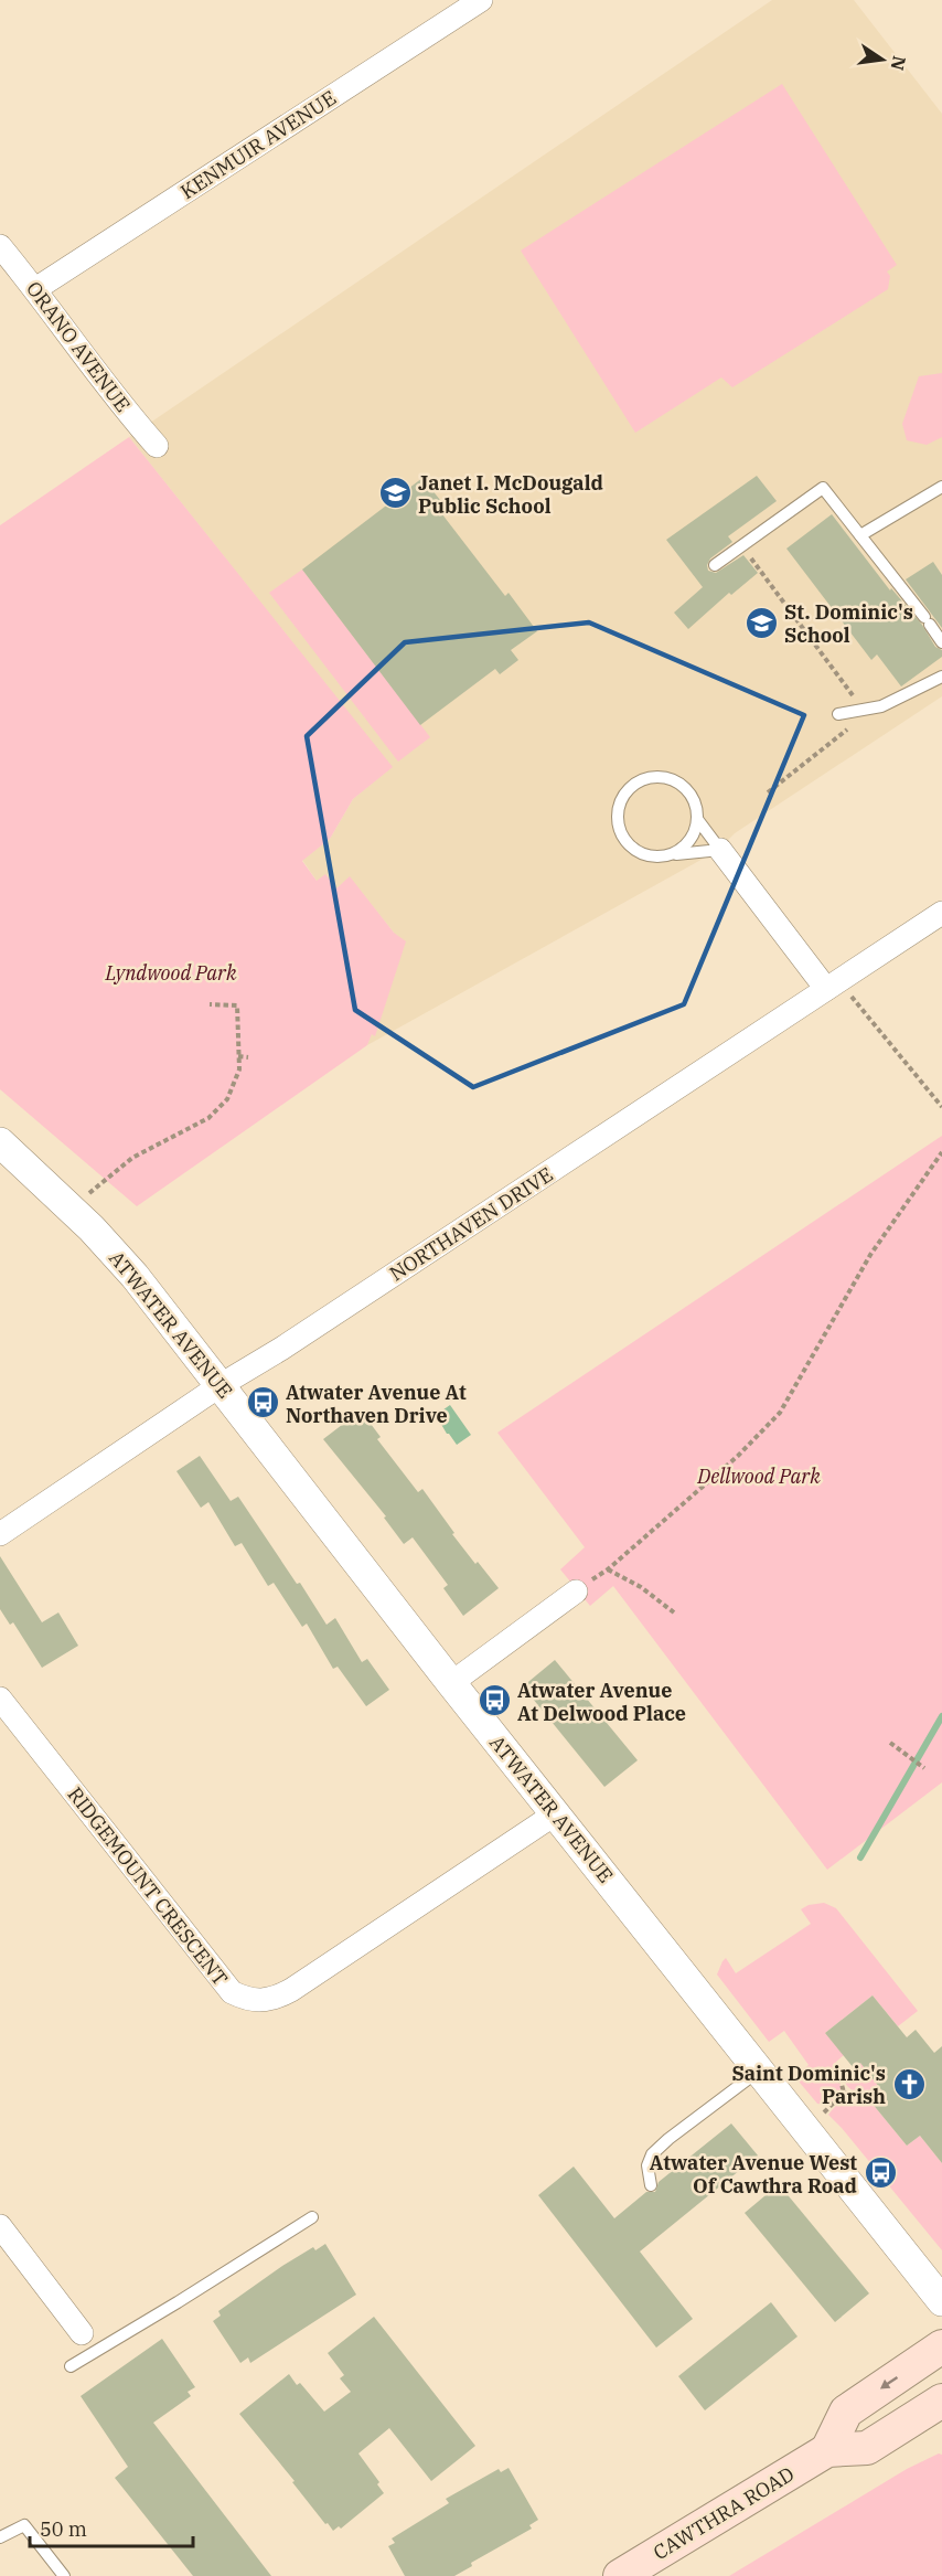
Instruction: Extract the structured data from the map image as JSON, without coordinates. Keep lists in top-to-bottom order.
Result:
{
  "streets": {
    "main road": ["CAWTHRA ROAD"],
    "street": [
      "KENMUIR AVENUE",
      "ORANO AVENUE",
      "NORTHAVEN DRIVE",
      "ATWATER AVENUE",
      "RIDGEMOUNT CRESCENT"
    ]
  },
  "crossings": [
    ["KENMUIR AVENUE", "ORANO AVENUE"],
    ["NORTHAVEN DRIVE", "ATWATER AVENUE"],
    ["ATWATER AVENUE", "RIDGEMOUNT CRESCENT"]
  ],
  "parks": ["Lyndwood Park", "Dellwood Park"],
  "places": {
    "school or university": ["Janet I. McDougald Public School", "St. Dominic's School"],
    "bus stop": ["Atwater Avenue At Northaven Drive", "Atwater Avenue At Delwood Place", "Atwater Avenue West Of Cawthra Road"],
    "church": ["Saint Dominic's Parish"]
  },
  "scale_bar": "50 m",
  "north": "right"
}
